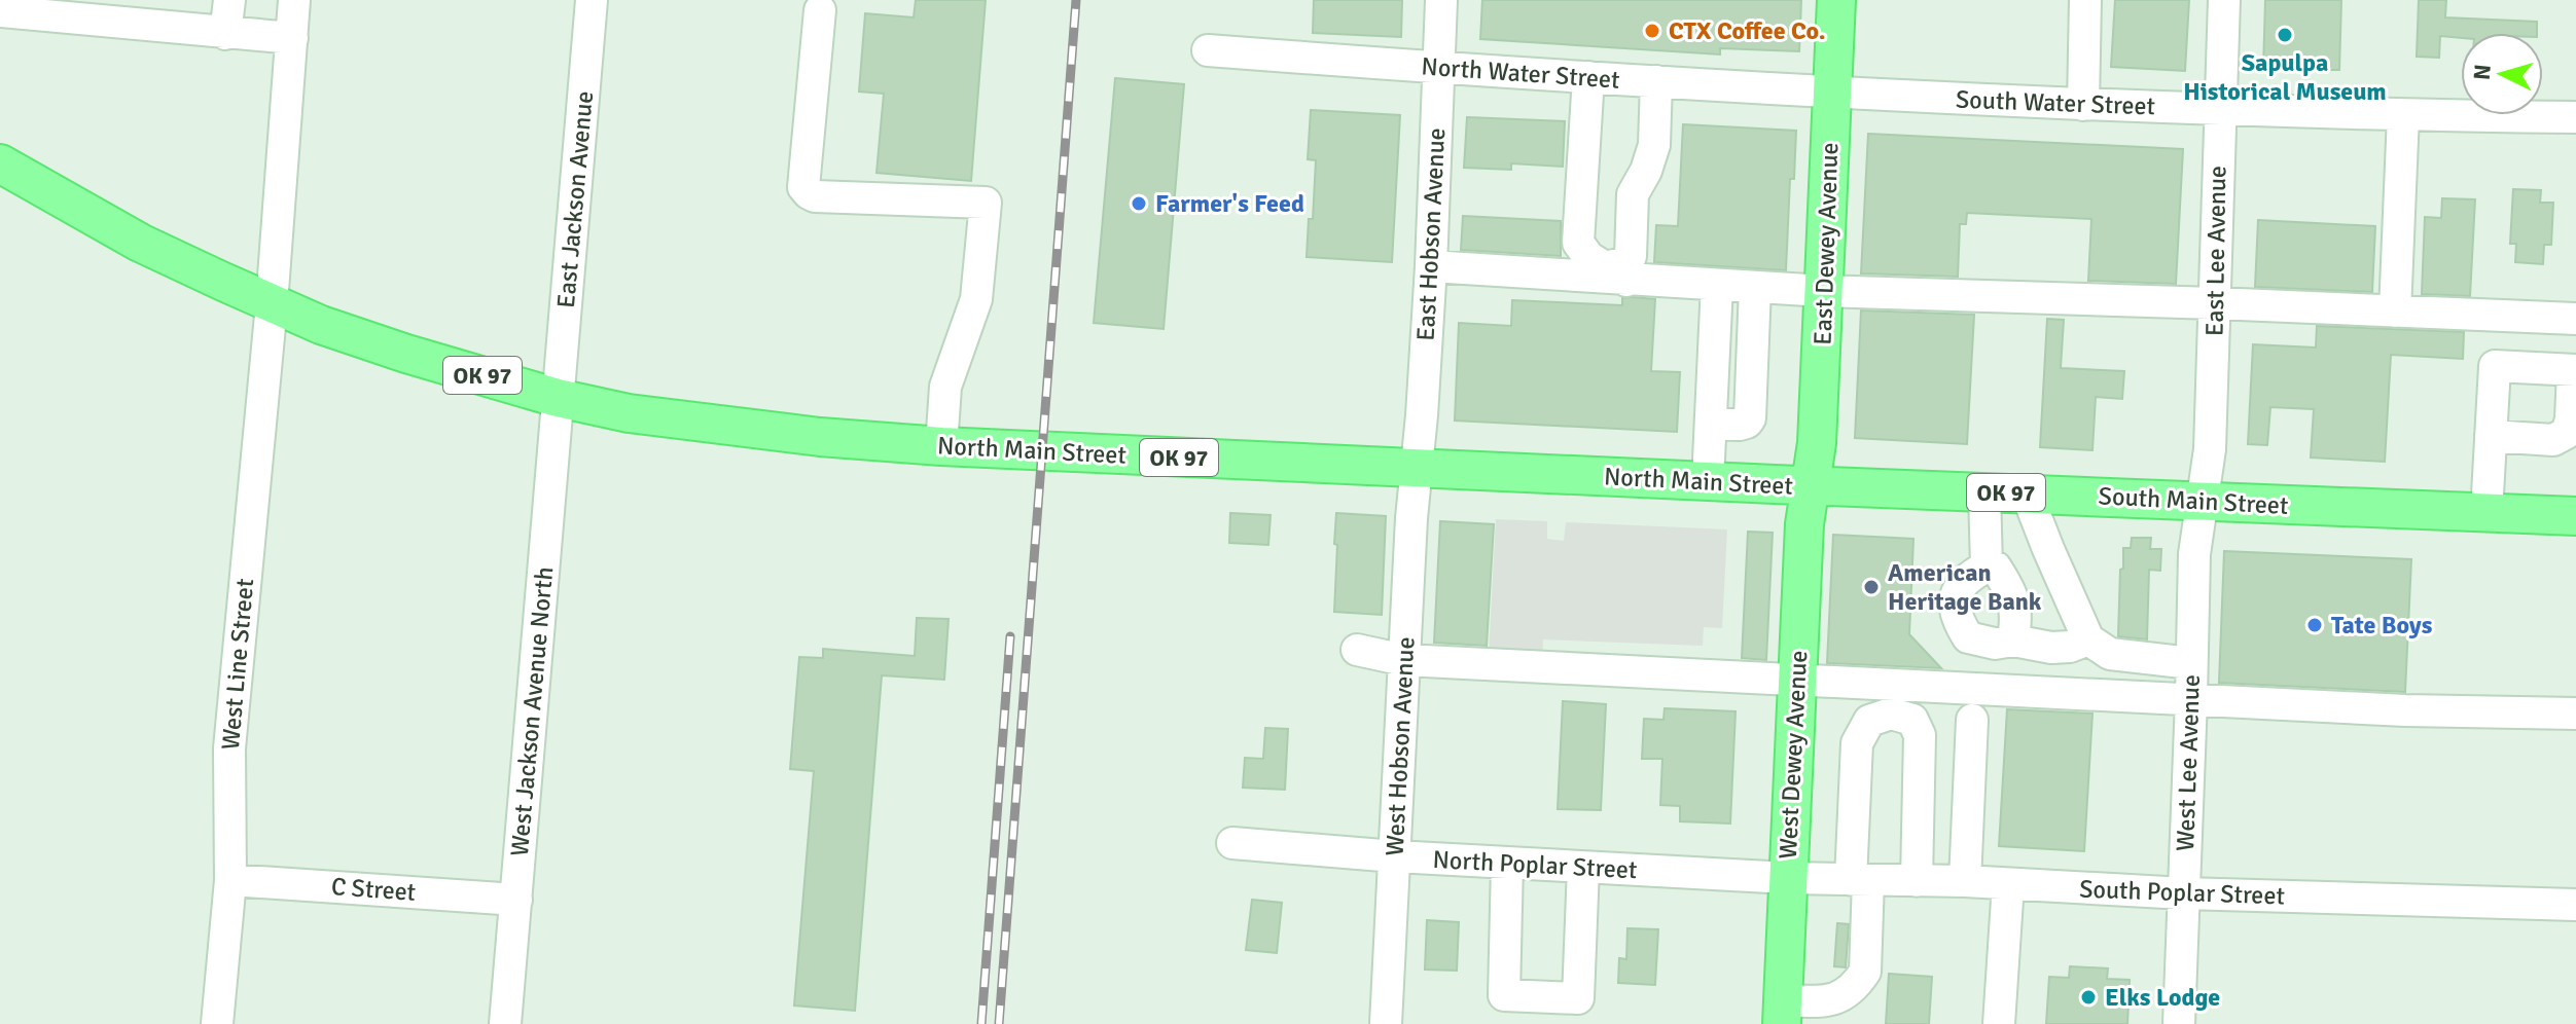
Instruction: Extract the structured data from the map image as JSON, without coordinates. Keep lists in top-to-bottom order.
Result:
{
  "streets": {
    "main road": [
      "East Dewey Avenue",
      "OK 97",
      "North Main Street",
      "South Main Street",
      "West Dewey Avenue"
    ],
    "street": [
      "North Water Street",
      "South Water Street",
      "East Jackson Avenue",
      "East Hobson Avenue",
      "East Lee Avenue",
      "West Line Street",
      "West Jackson Avenue North",
      "West Hobson Avenue",
      "West Lee Avenue",
      "North Poplar Street",
      "C Street",
      "South Poplar Street"
    ]
  },
  "crossings": [
    ["North Water Street", "South Water Street"],
    ["North Water Street", "East Hobson Avenue"],
    ["North Water Street", "East Dewey Avenue"],
    ["South Water Street", "East Dewey Avenue"],
    ["South Water Street", "East Lee Avenue"],
    ["East Jackson Avenue", "North Main Street"],
    ["East Jackson Avenue", "West Jackson Avenue North"],
    ["East Hobson Avenue", "North Main Street"],
    ["East Hobson Avenue", "West Hobson Avenue"],
    ["East Dewey Avenue", "North Main Street"],
    ["East Dewey Avenue", "South Main Street"],
    ["East Dewey Avenue", "West Dewey Avenue"],
    ["East Lee Avenue", "South Main Street"],
    ["East Lee Avenue", "West Lee Avenue"],
    ["OK 97", "North Main Street"],
    ["OK 97", "West Line Street"],
    ["North Main Street", "South Main Street"],
    ["North Main Street", "West Line Street"],
    ["North Main Street", "West Jackson Avenue North"],
    ["North Main Street", "West Hobson Avenue"],
    ["North Main Street", "West Dewey Avenue"],
    ["South Main Street", "West Dewey Avenue"],
    ["South Main Street", "West Lee Avenue"],
    ["West Line Street", "C Street"],
    ["West Jackson Avenue North", "C Street"],
    ["West Hobson Avenue", "North Poplar Street"],
    ["West Dewey Avenue", "North Poplar Street"],
    ["West Dewey Avenue", "South Poplar Street"],
    ["West Lee Avenue", "South Poplar Street"],
    ["North Poplar Street", "South Poplar Street"]
  ],
  "places": [
    "CTX Coffee Co.",
    "Sapulpa Historical Museum",
    "Farmer's Feed",
    "American Heritage Bank",
    "Tate Boys",
    "Elks Lodge"
  ],
  "north": "left"
}
